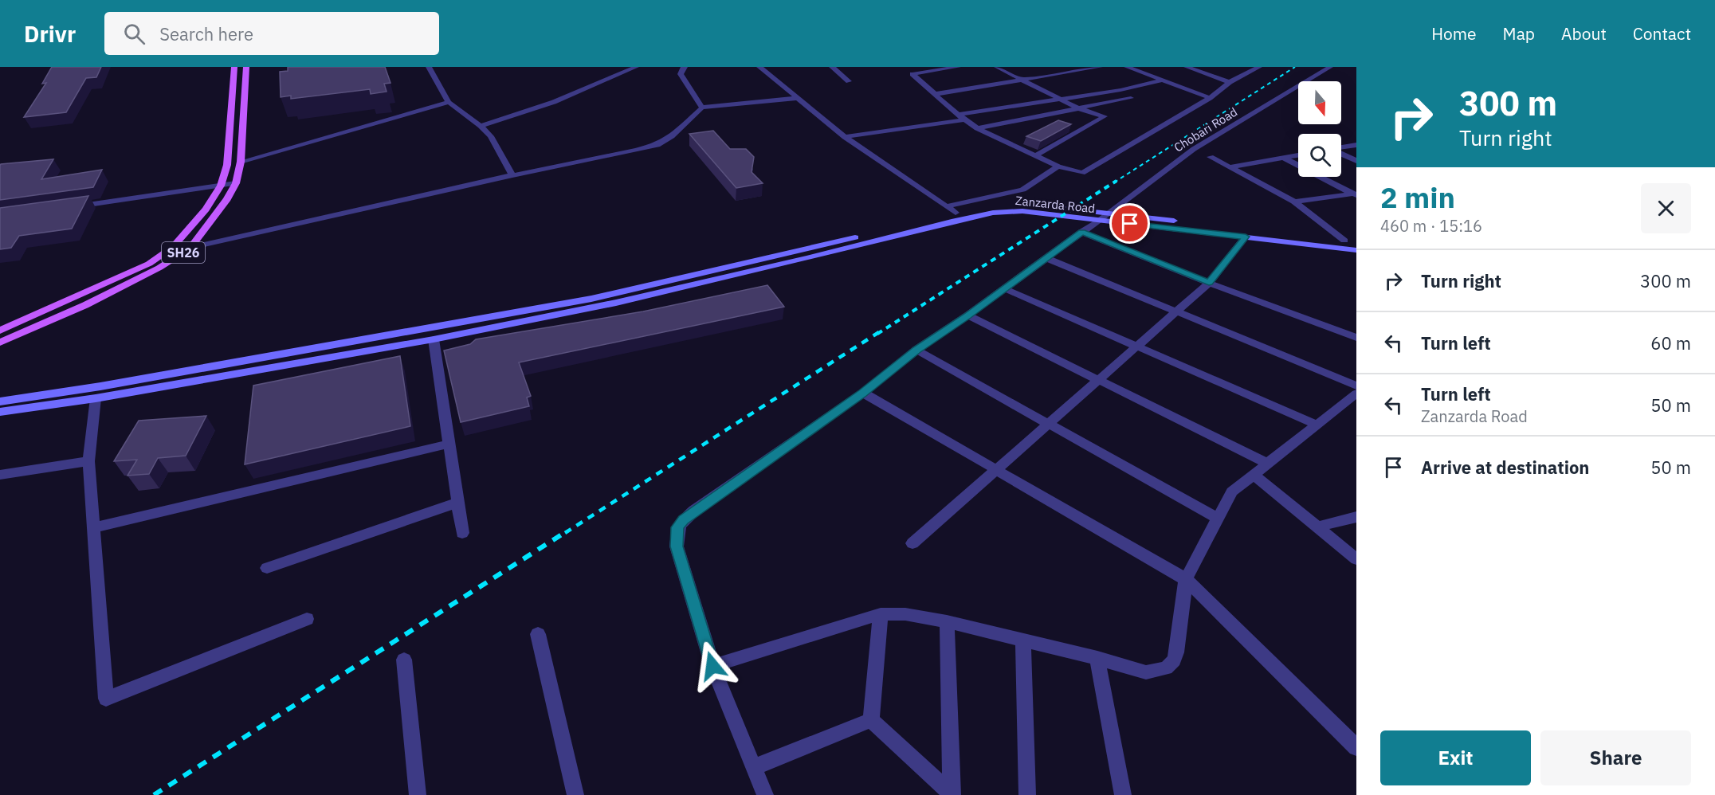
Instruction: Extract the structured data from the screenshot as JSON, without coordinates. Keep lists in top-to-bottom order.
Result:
{
  "streets": {
    "main road": ["Zanzarda Road", "SH26"],
    "street": ["Chobari Road"]
  },
  "crossings": [
    ["Chobari Road", "Zanzarda Road"]
  ],
  "north": "bottom",
  "page": {
    "header": "Drivr",
    "search": "Search here",
    "nav": [
      "Home",
      "Map",
      "About",
      "Contact"
    ],
    "turn": ["300 m", "Turn right"],
    "heading": ["2 min", "460 m · 15:16"],
    "list": [
      {
        "name": "Turn right",
        "value": "300 m"
      },
      {
        "name": "Turn left",
        "value": "60 m"
      },
      {
        "name": "Turn left",
        "note": "Zanzarda Road",
        "value": "50 m"
      },
      {
        "name": "Arrive at destination",
        "value": "50 m"
      }
    ],
    "buttons": ["Exit", "Share"]
  }
}
